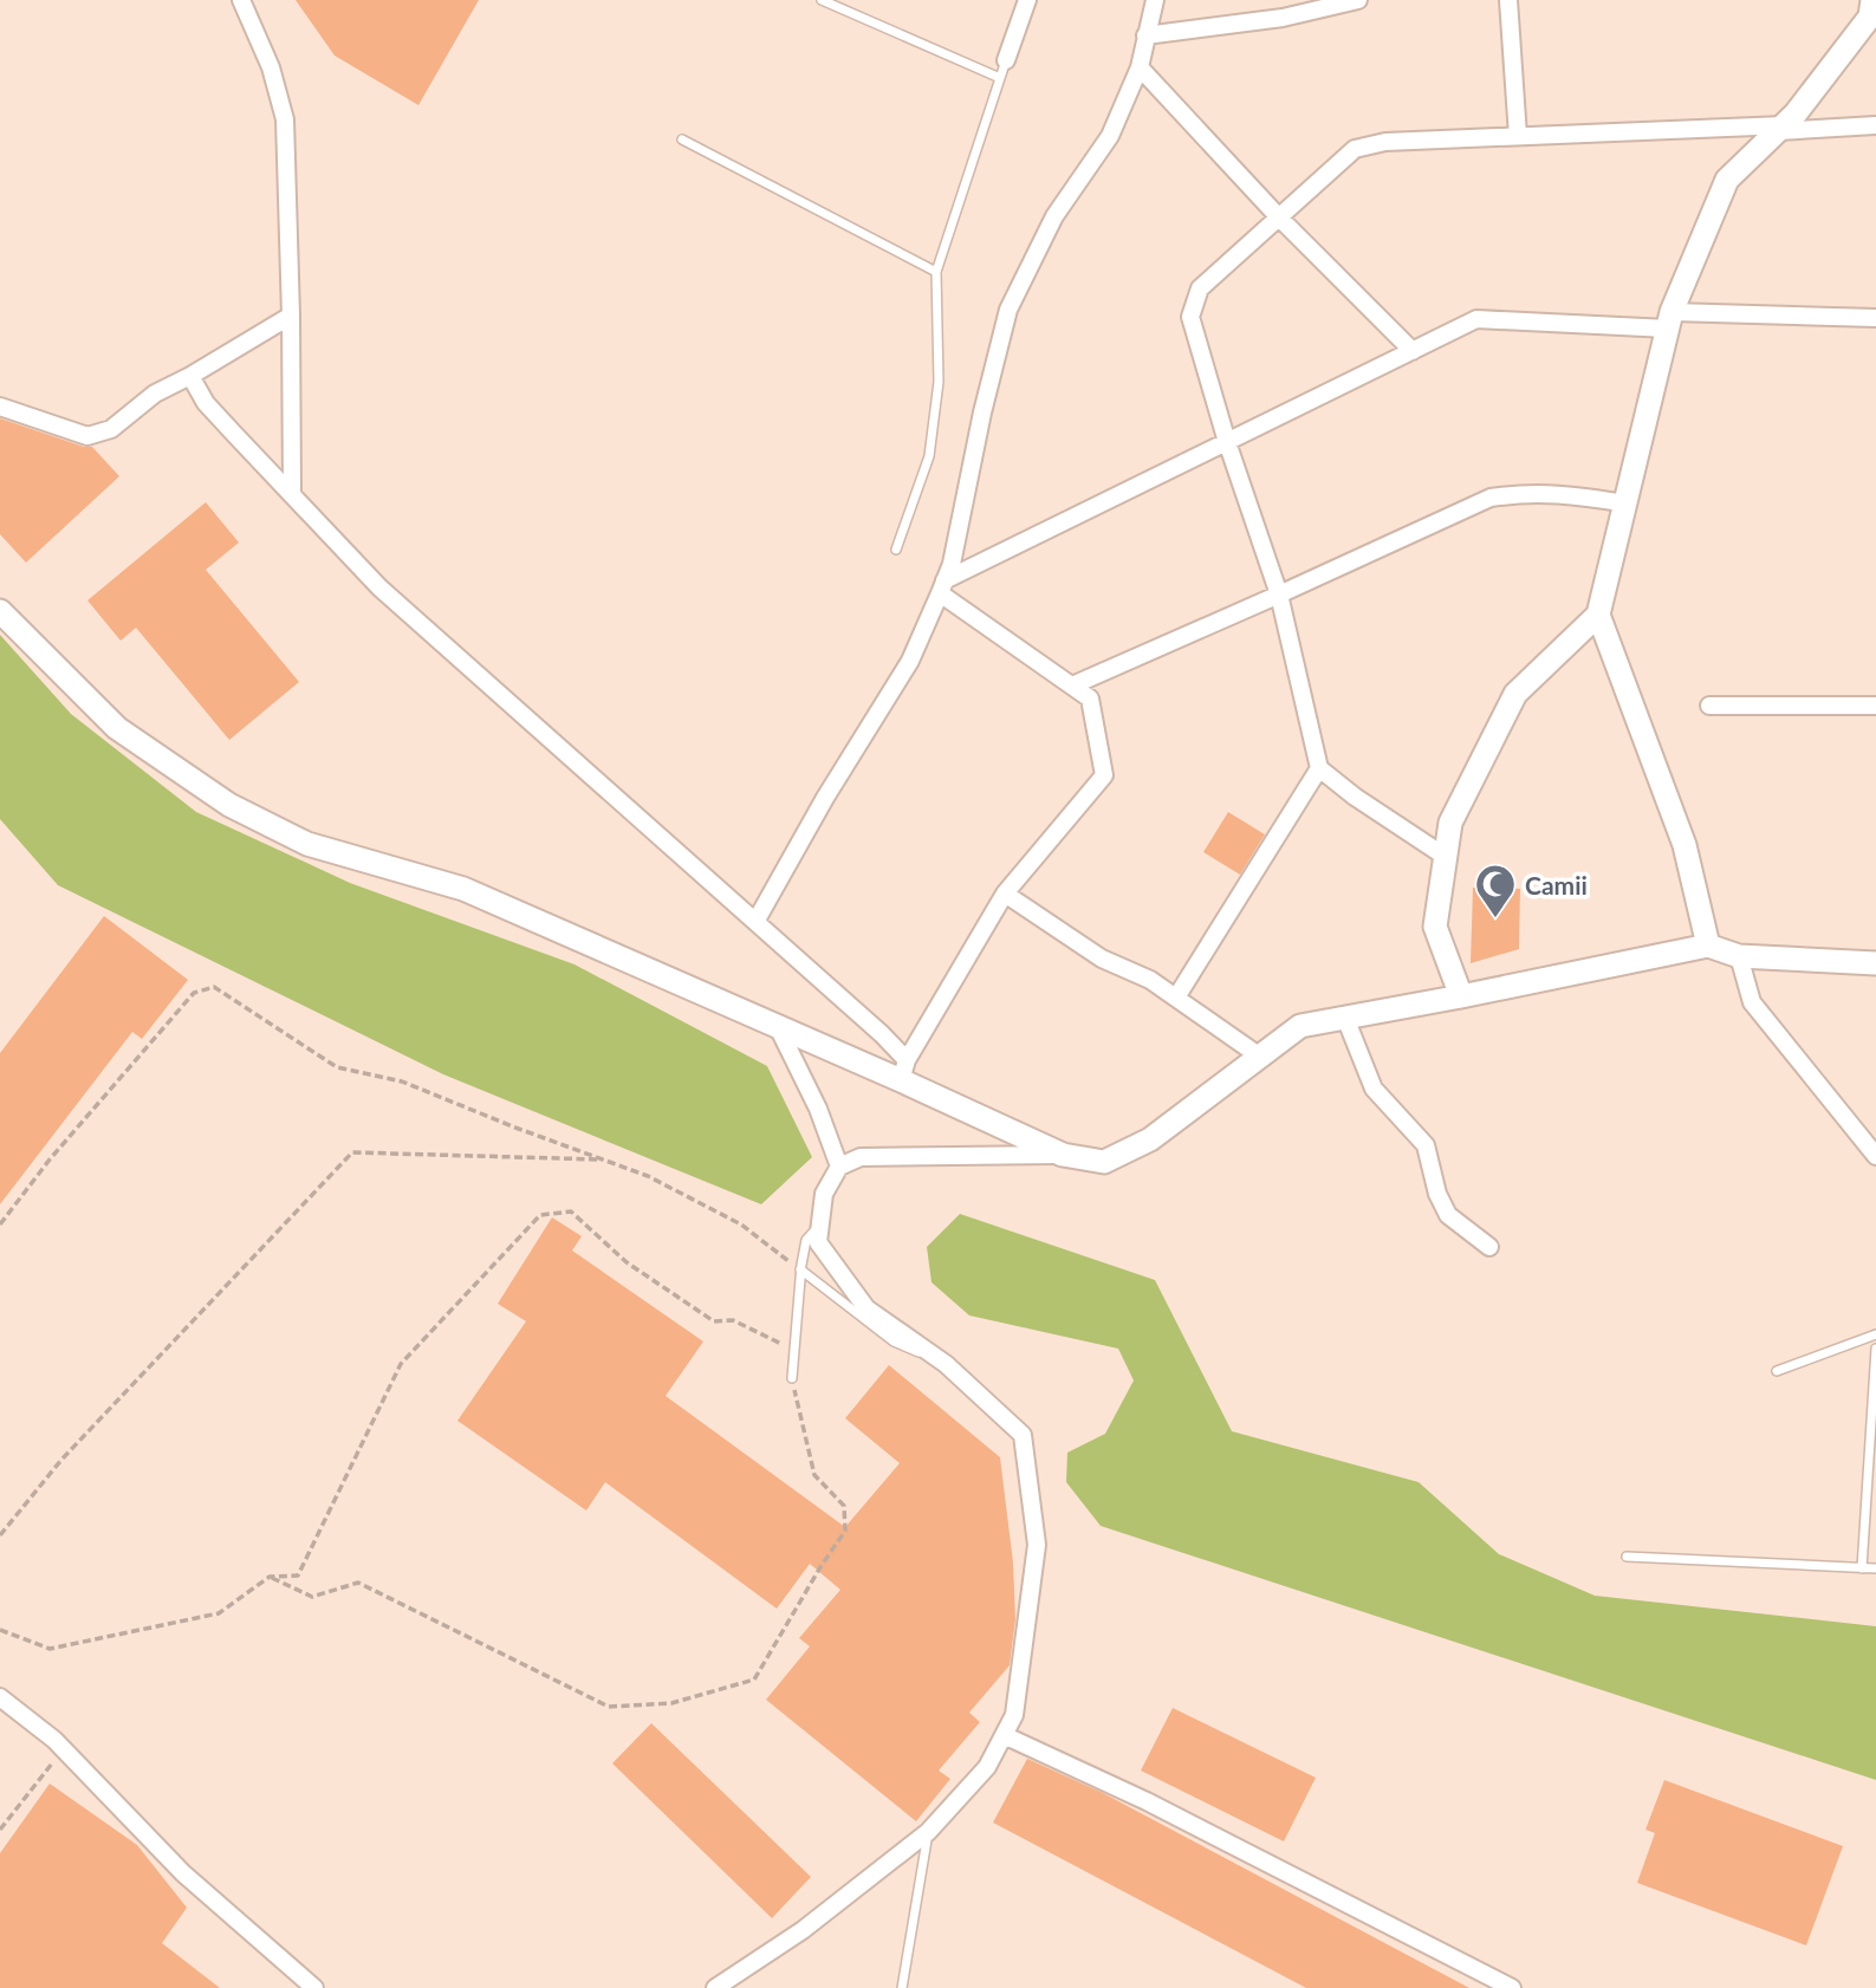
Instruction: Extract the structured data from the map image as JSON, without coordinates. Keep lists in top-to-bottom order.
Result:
{
  "places": {
    "mosque": ["Camii"]
  }
}
